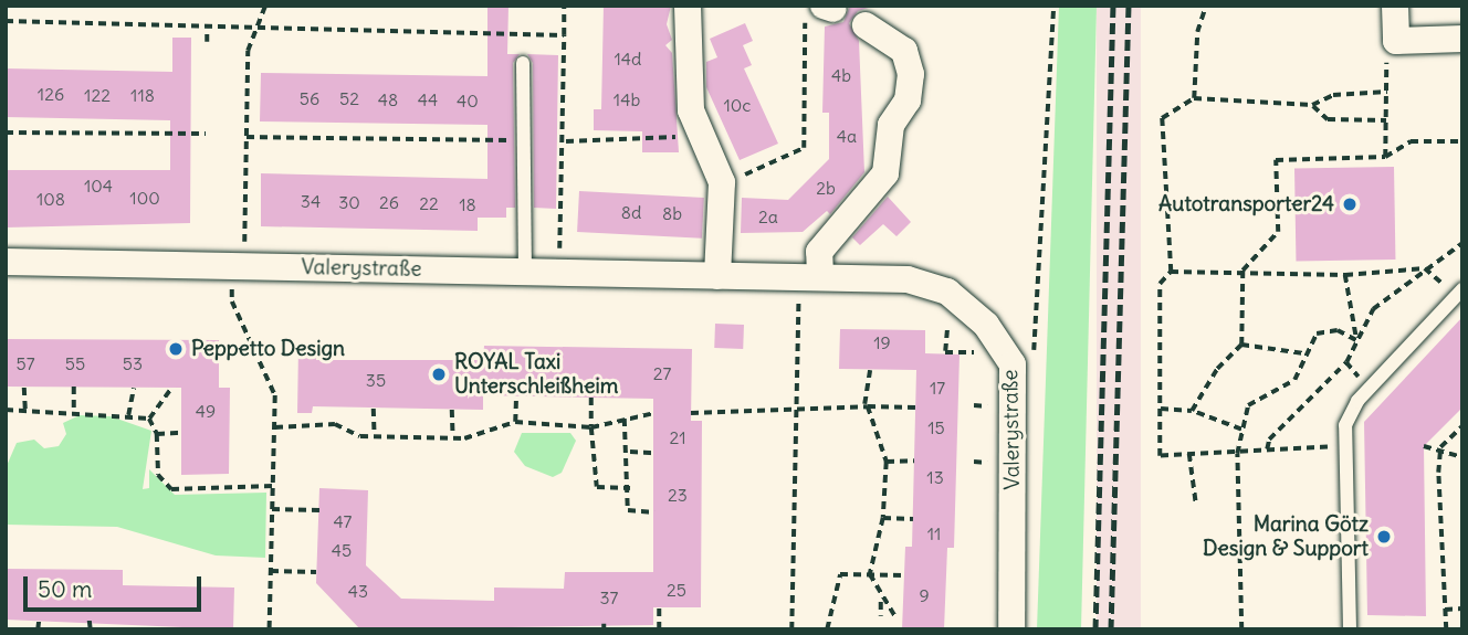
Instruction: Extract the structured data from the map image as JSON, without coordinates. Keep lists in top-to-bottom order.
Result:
{
  "streets": {
    "street": ["Valerystraße"]
  },
  "places": [
    "Autotransporter24",
    "Peppetto Design",
    "ROYAL Taxi Unterschleißheim",
    "Marina Götz Design & Support"
  ],
  "house_numbers": [
    "14d",
    "4b",
    "126",
    "122",
    "118",
    "56",
    "52",
    "48",
    "44",
    "14b",
    "40",
    "10c",
    "4a",
    "104",
    "2b",
    "100",
    "108",
    "34",
    "30",
    "26",
    "22",
    "18",
    "8d",
    "8b",
    "2a",
    "19",
    "57",
    "55",
    "53",
    "27",
    "35",
    "17",
    "49",
    "15",
    "21",
    "13",
    "23",
    "47",
    "11",
    "45",
    "25",
    "43",
    "9",
    "37"
  ],
  "scale_bar": "50 m"
}
